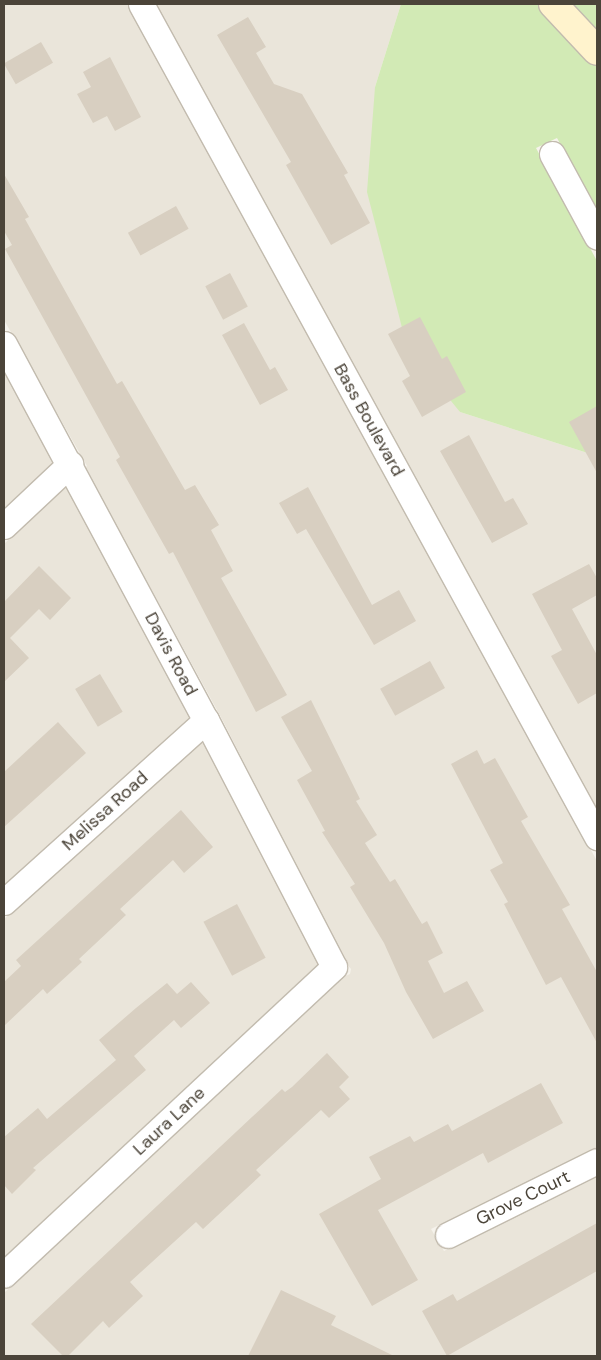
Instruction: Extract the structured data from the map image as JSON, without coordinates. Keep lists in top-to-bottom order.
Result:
{
  "streets": {
    "street": [
      "Bass Boulevard",
      "Davis Road",
      "Melissa Road",
      "Laura Lane",
      "Grove Court"
    ]
  },
  "crossings": [
    ["Davis Road", "Melissa Road"],
    ["Davis Road", "Laura Lane"]
  ]
}
